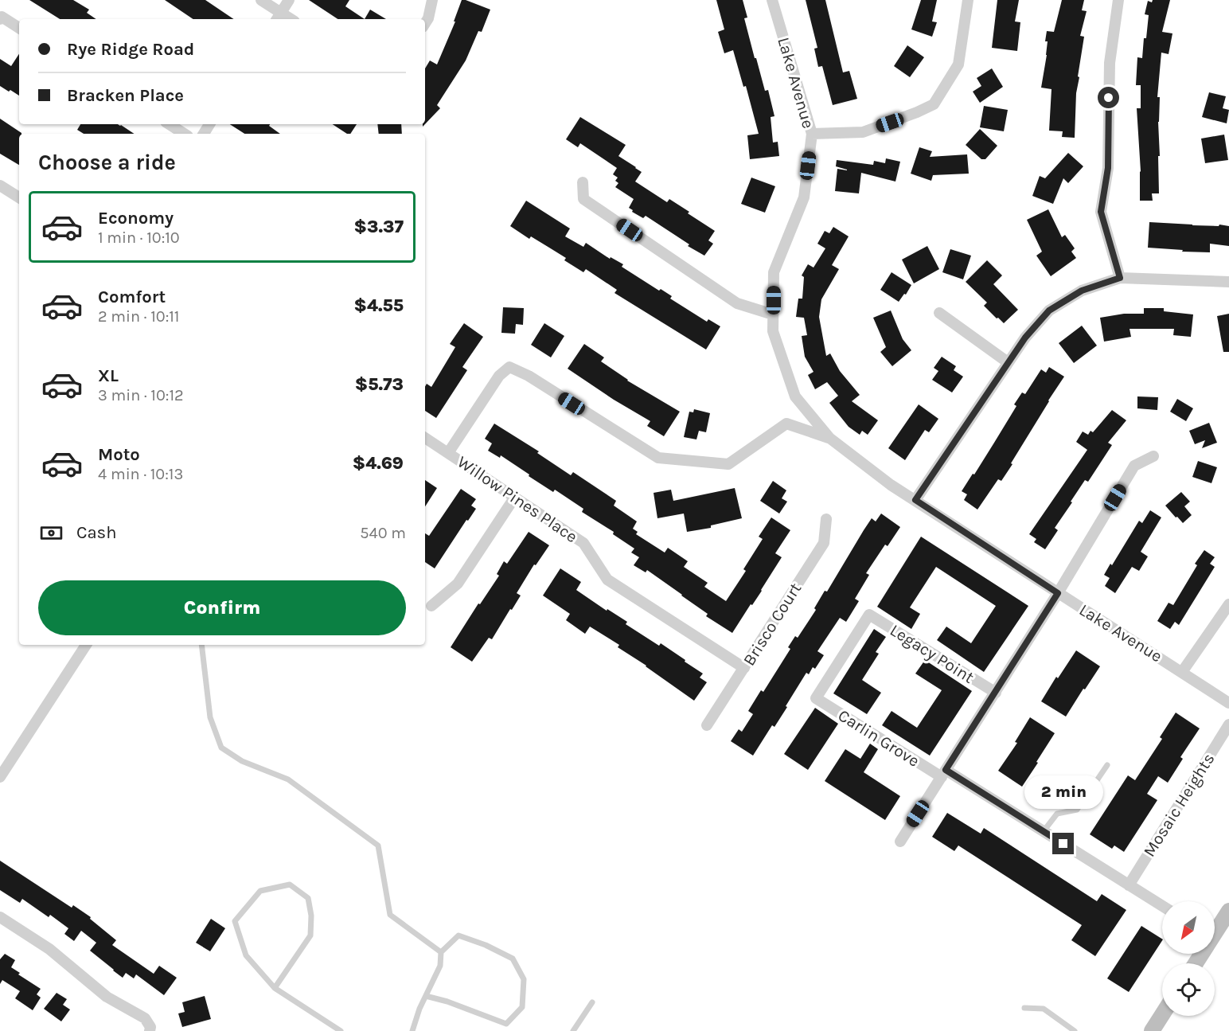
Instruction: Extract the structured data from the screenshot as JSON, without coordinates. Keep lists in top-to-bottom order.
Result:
{
  "streets": {
    "street": [
      "Lake Avenue",
      "Willow Pines Place",
      "Brisco Court",
      "Legacy Point",
      "Carlin Grove",
      "Mosaic Heights"
    ]
  },
  "crossings": [
    ["Willow Pines Place", "Brisco Court"],
    ["Legacy Point", "Carlin Grove"],
    ["Carlin Grove", "Mosaic Heights"]
  ],
  "north": "bottom left",
  "page": {
    "banner": ["Rye Ridge Road", "Bracken Place"],
    "heading": "Choose a ride",
    "list": [
      {
        "name": "Economy",
        "note": "1 min · 10:10",
        "value": "$3.37"
      },
      {
        "name": "Comfort",
        "note": "2 min · 10:11",
        "value": "$4.55"
      },
      {
        "name": "XL",
        "note": "3 min · 10:12",
        "value": "$5.73"
      },
      {
        "name": "Moto",
        "note": "4 min · 10:13",
        "value": "$4.69"
      }
    ],
    "pay": ["Cash", "540 m"],
    "buttons": "Confirm",
    "bubble": "2 min"
  }
}
